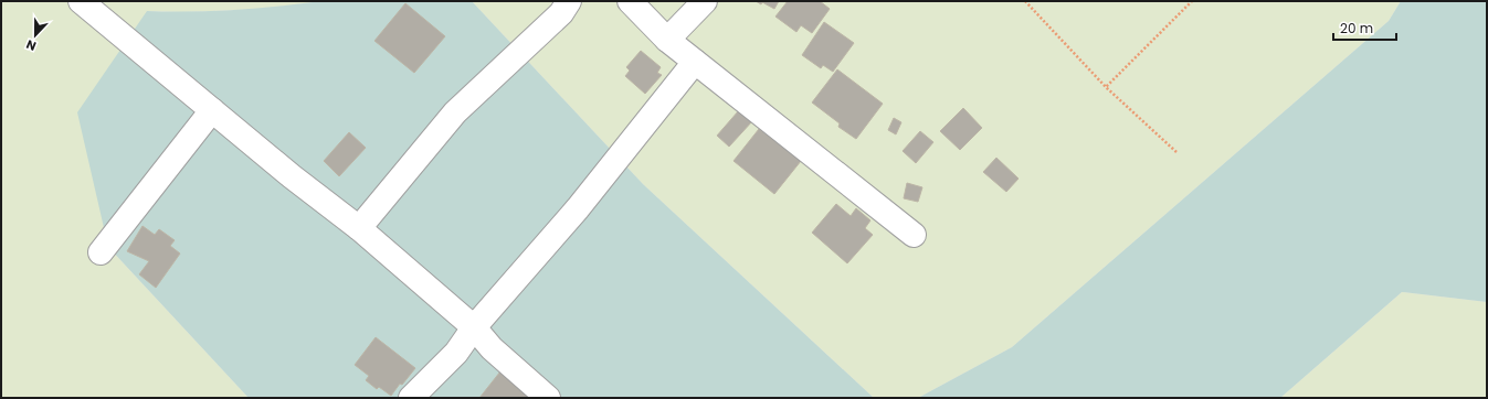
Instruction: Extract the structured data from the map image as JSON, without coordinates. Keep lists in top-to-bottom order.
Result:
{
  "scale_bar": "20 m",
  "north": "bottom"
}
